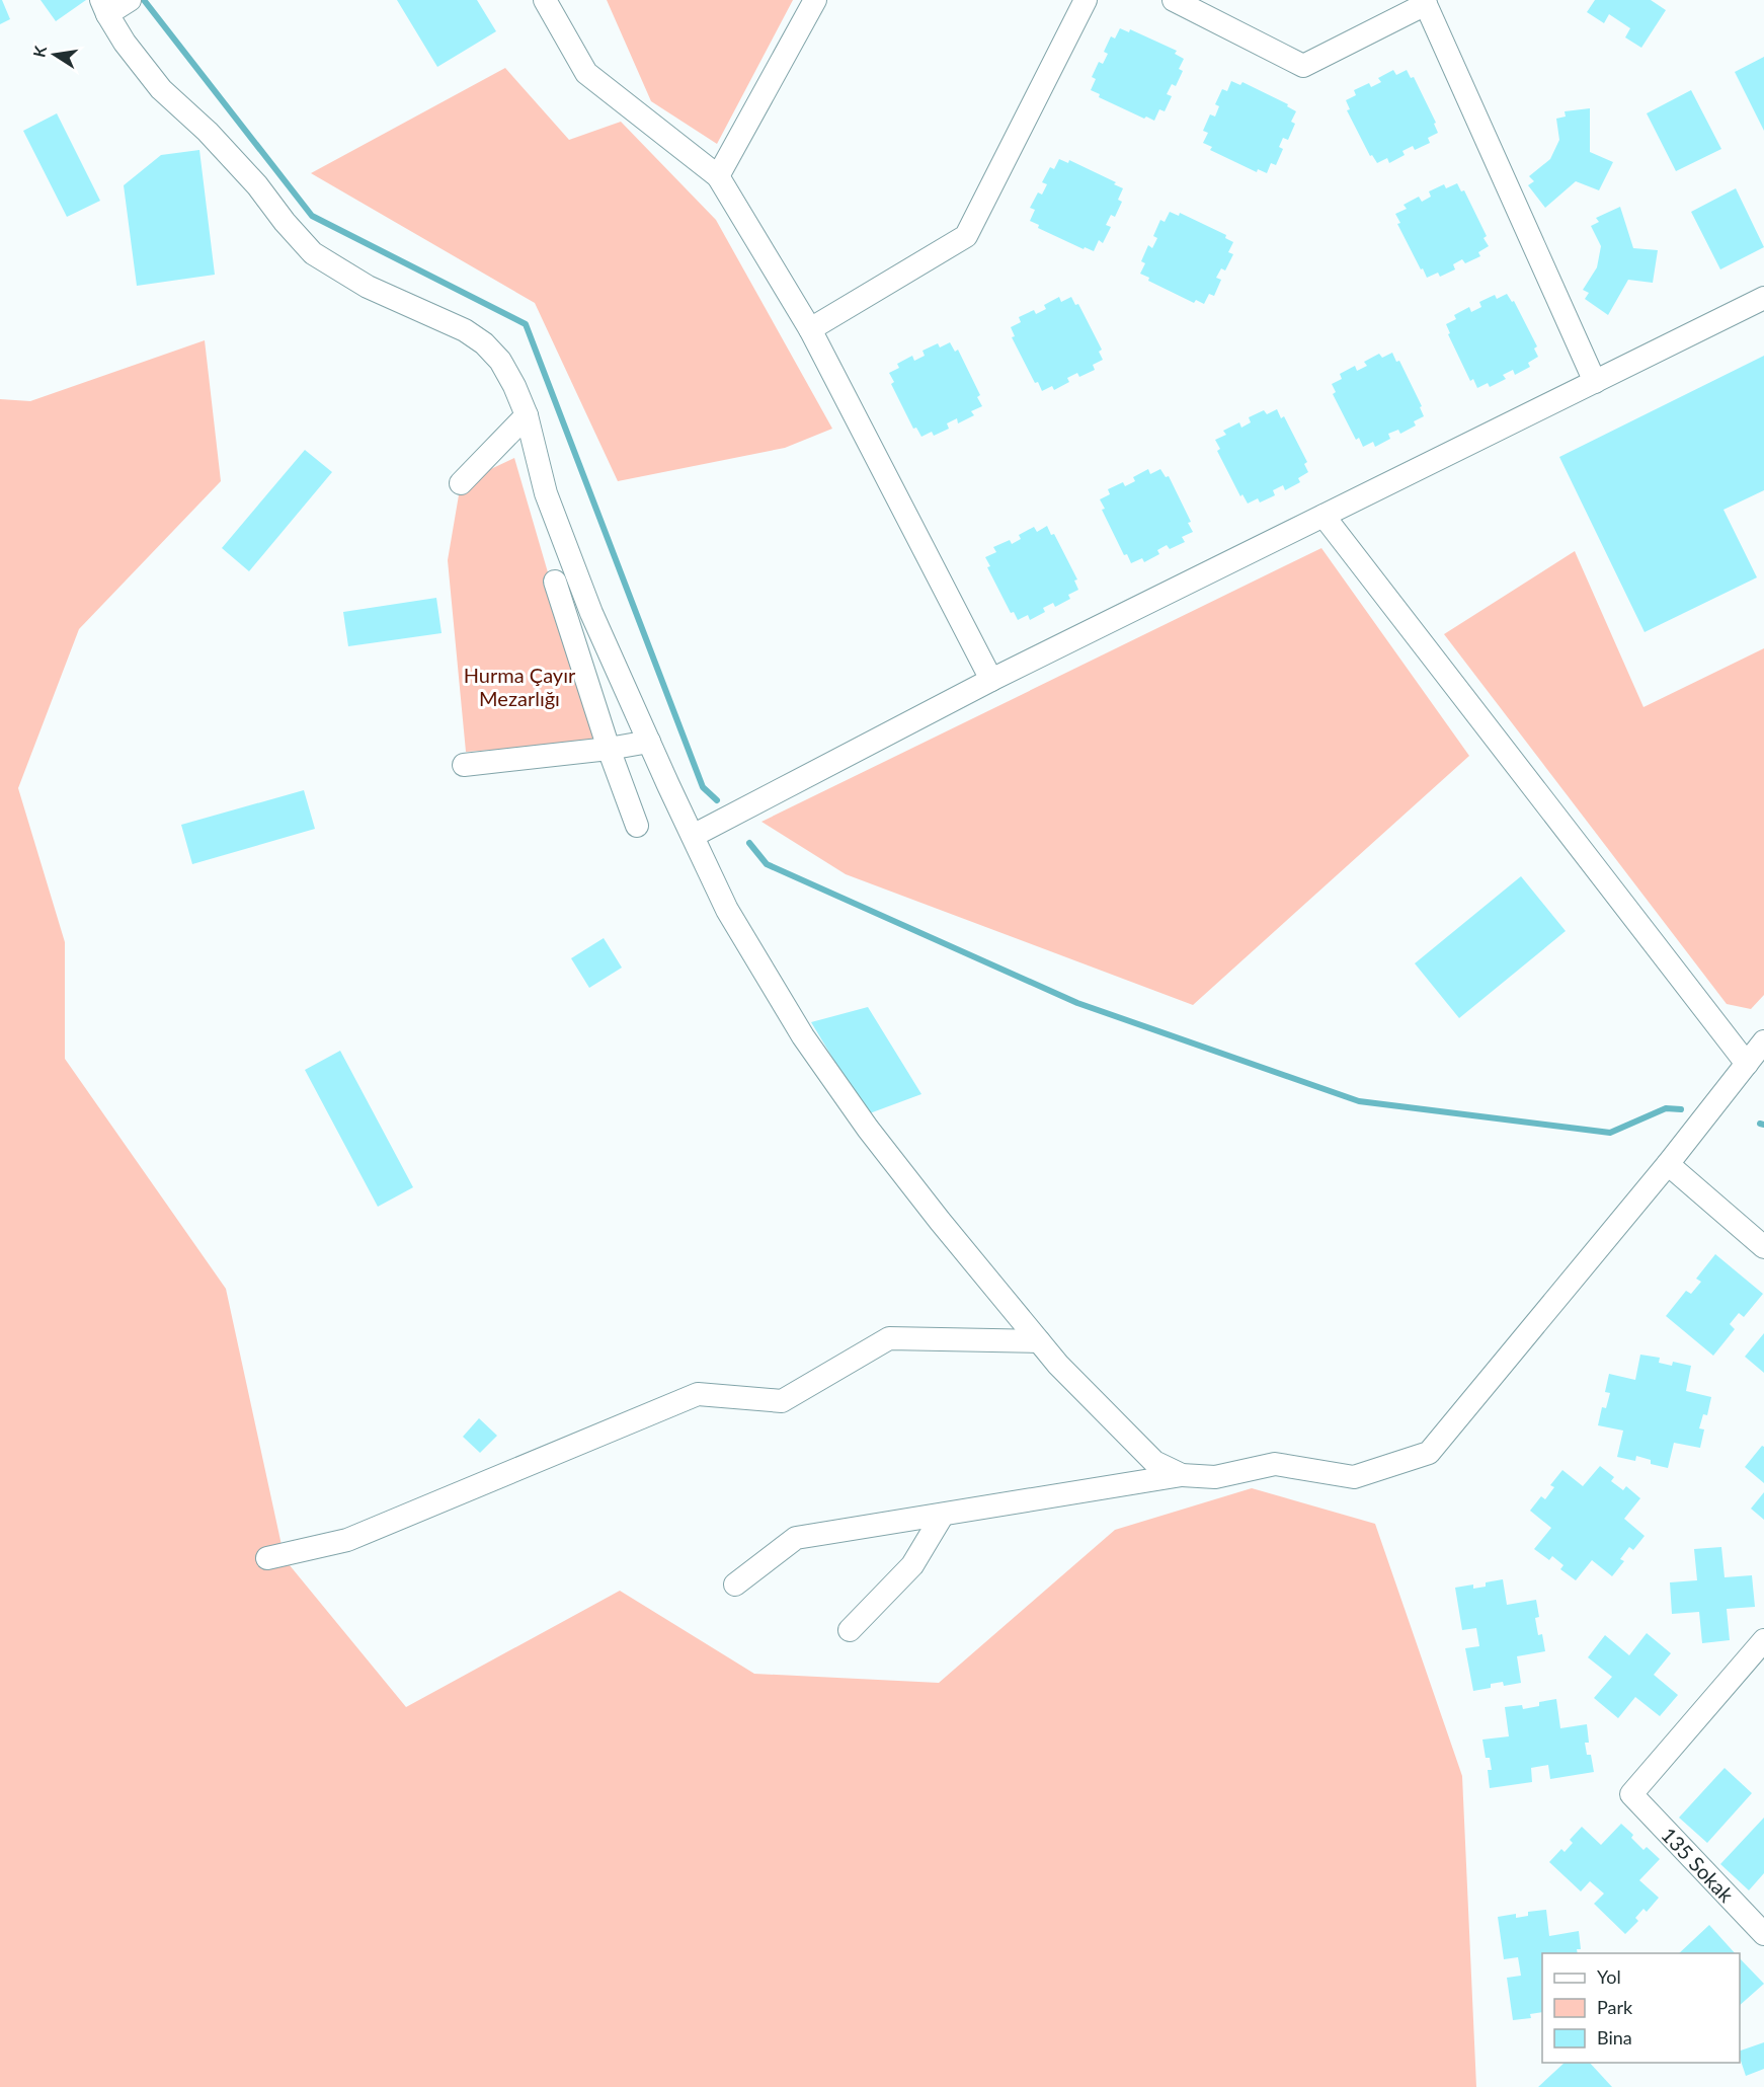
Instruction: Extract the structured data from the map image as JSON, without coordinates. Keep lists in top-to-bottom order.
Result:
{
  "streets": {
    "street": ["135 Sokak"]
  },
  "parks": ["Hurma Çayır Mezarlığı"],
  "legend": ["Yol", "Park", "Bina"],
  "north": "left"
}
